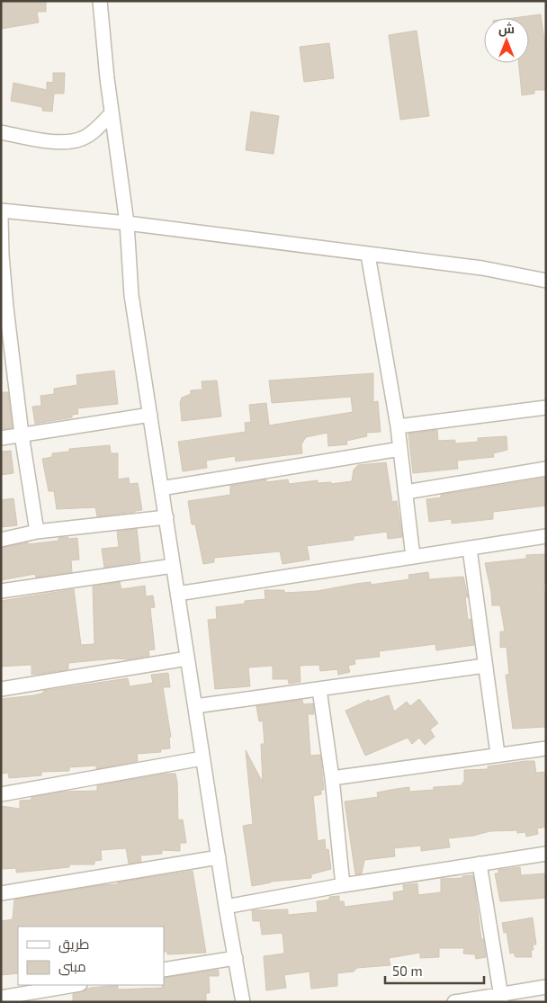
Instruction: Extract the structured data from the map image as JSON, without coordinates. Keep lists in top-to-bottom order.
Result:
{
  "legend": ["طريق", "مبنى"],
  "scale_bar": "50 m",
  "north": "top"
}
